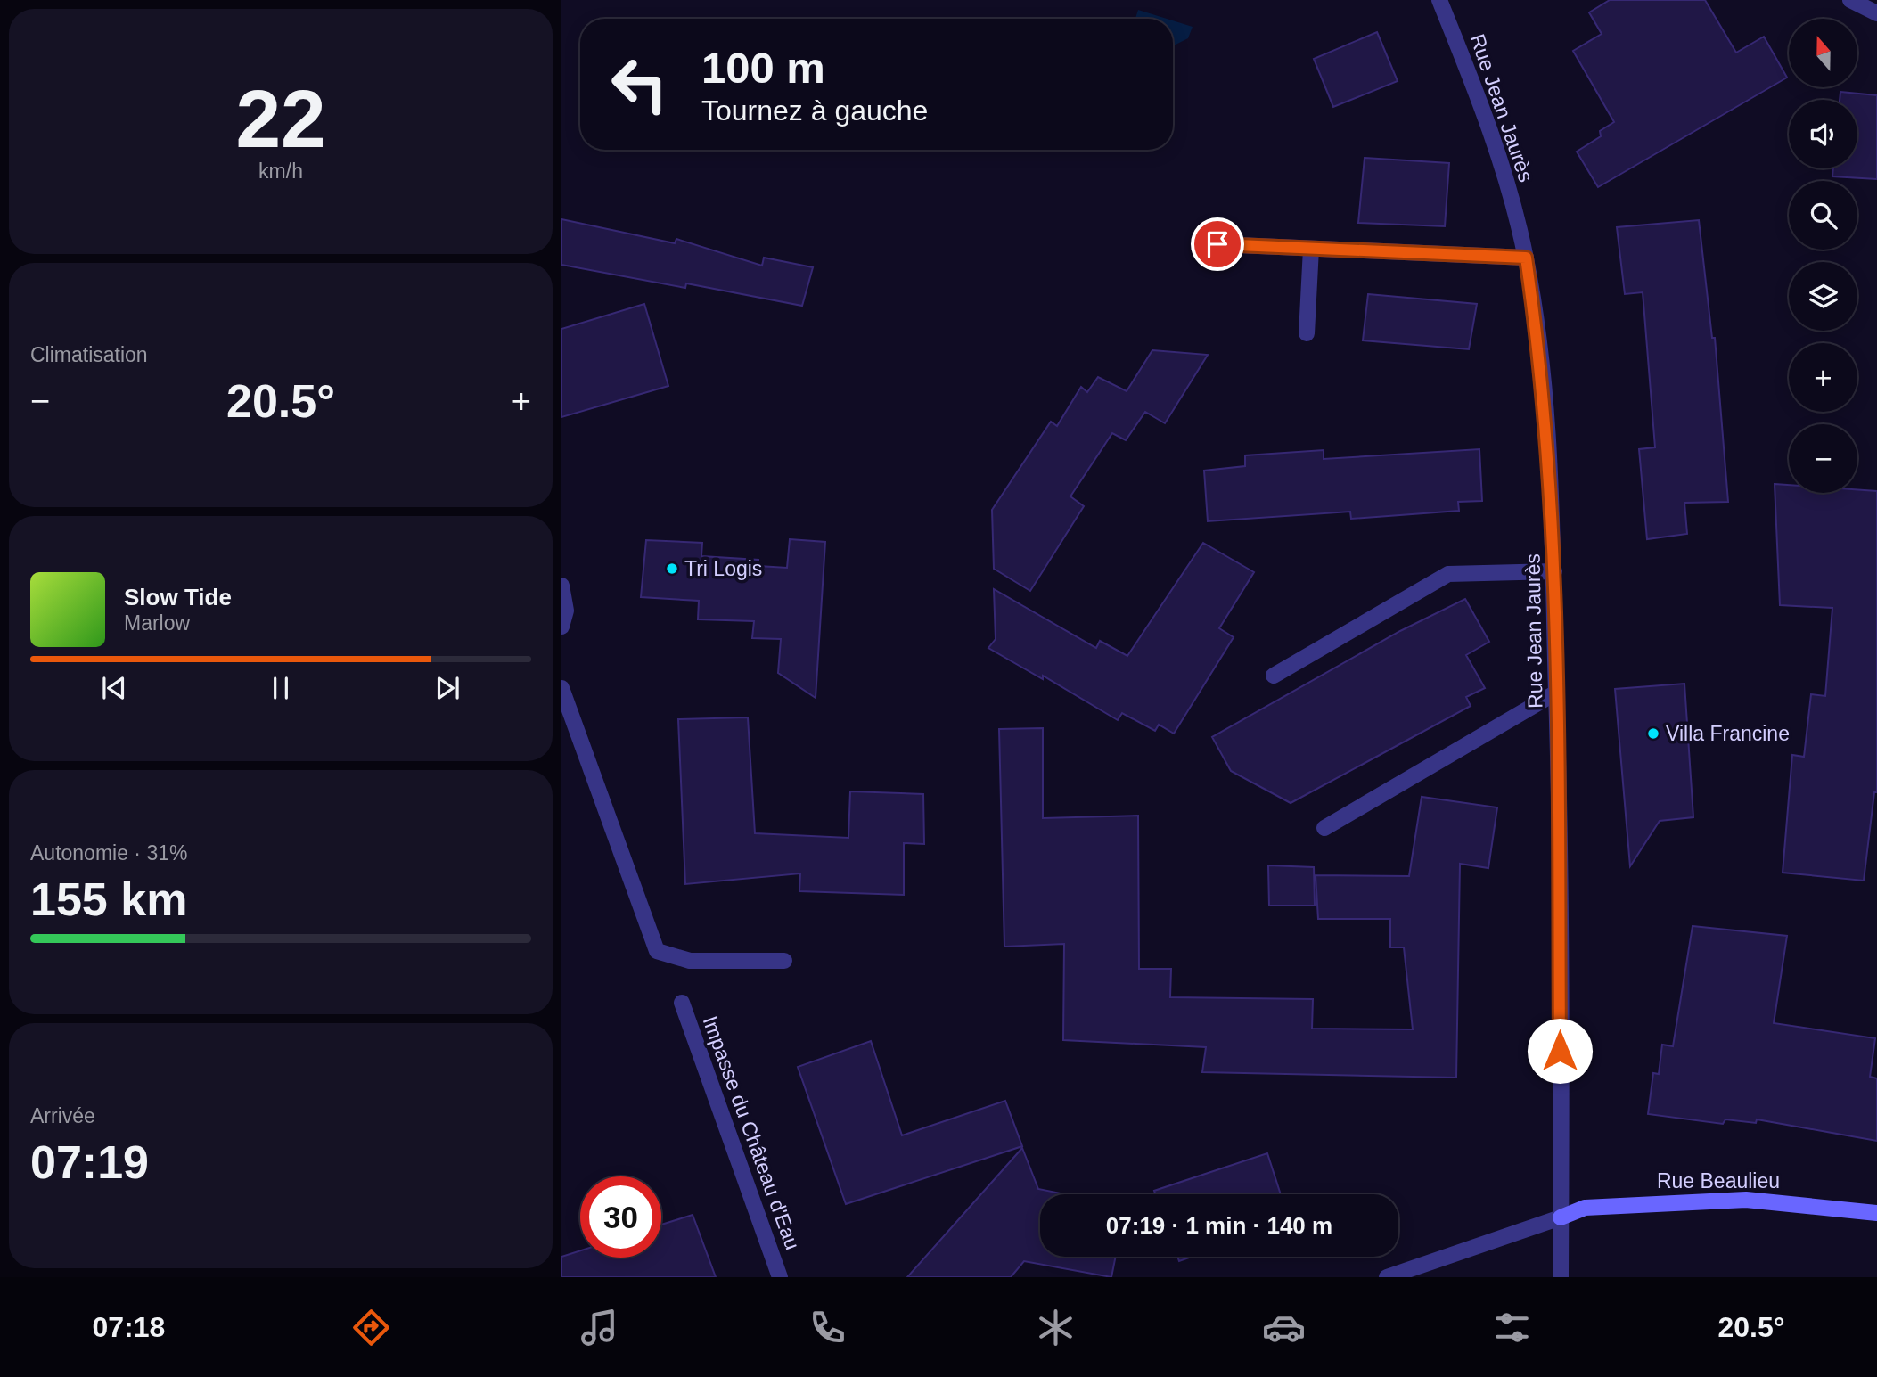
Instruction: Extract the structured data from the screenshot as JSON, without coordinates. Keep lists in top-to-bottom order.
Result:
{
  "streets": {
    "street": ["Rue Jean Jaurès", "Impasse du Château d'Eau", "Rue Beaulieu"]
  },
  "crossings": [
    ["Rue Jean Jaurès", "Rue Beaulieu"]
  ],
  "places": ["Tri Logis", "Villa Francine"],
  "north": "top",
  "page": {
    "tile": [
      ["22", "km/h"],
      "Climatisation",
      ["Autonomie · 31%", "155 km"],
      ["Arrivée", "07:19"]
    ],
    "map_buttons": ["+", "−"],
    "turn": ["100 m", "Tournez à gauche"],
    "heat": ["−", "20.5°", "+"],
    "song": ["Slow Tide", "Marlow"],
    "limit": "30",
    "trip": "07:19 · 1 min · 140 m",
    "tabs": ["07:18", "20.5°"]
  }
}
